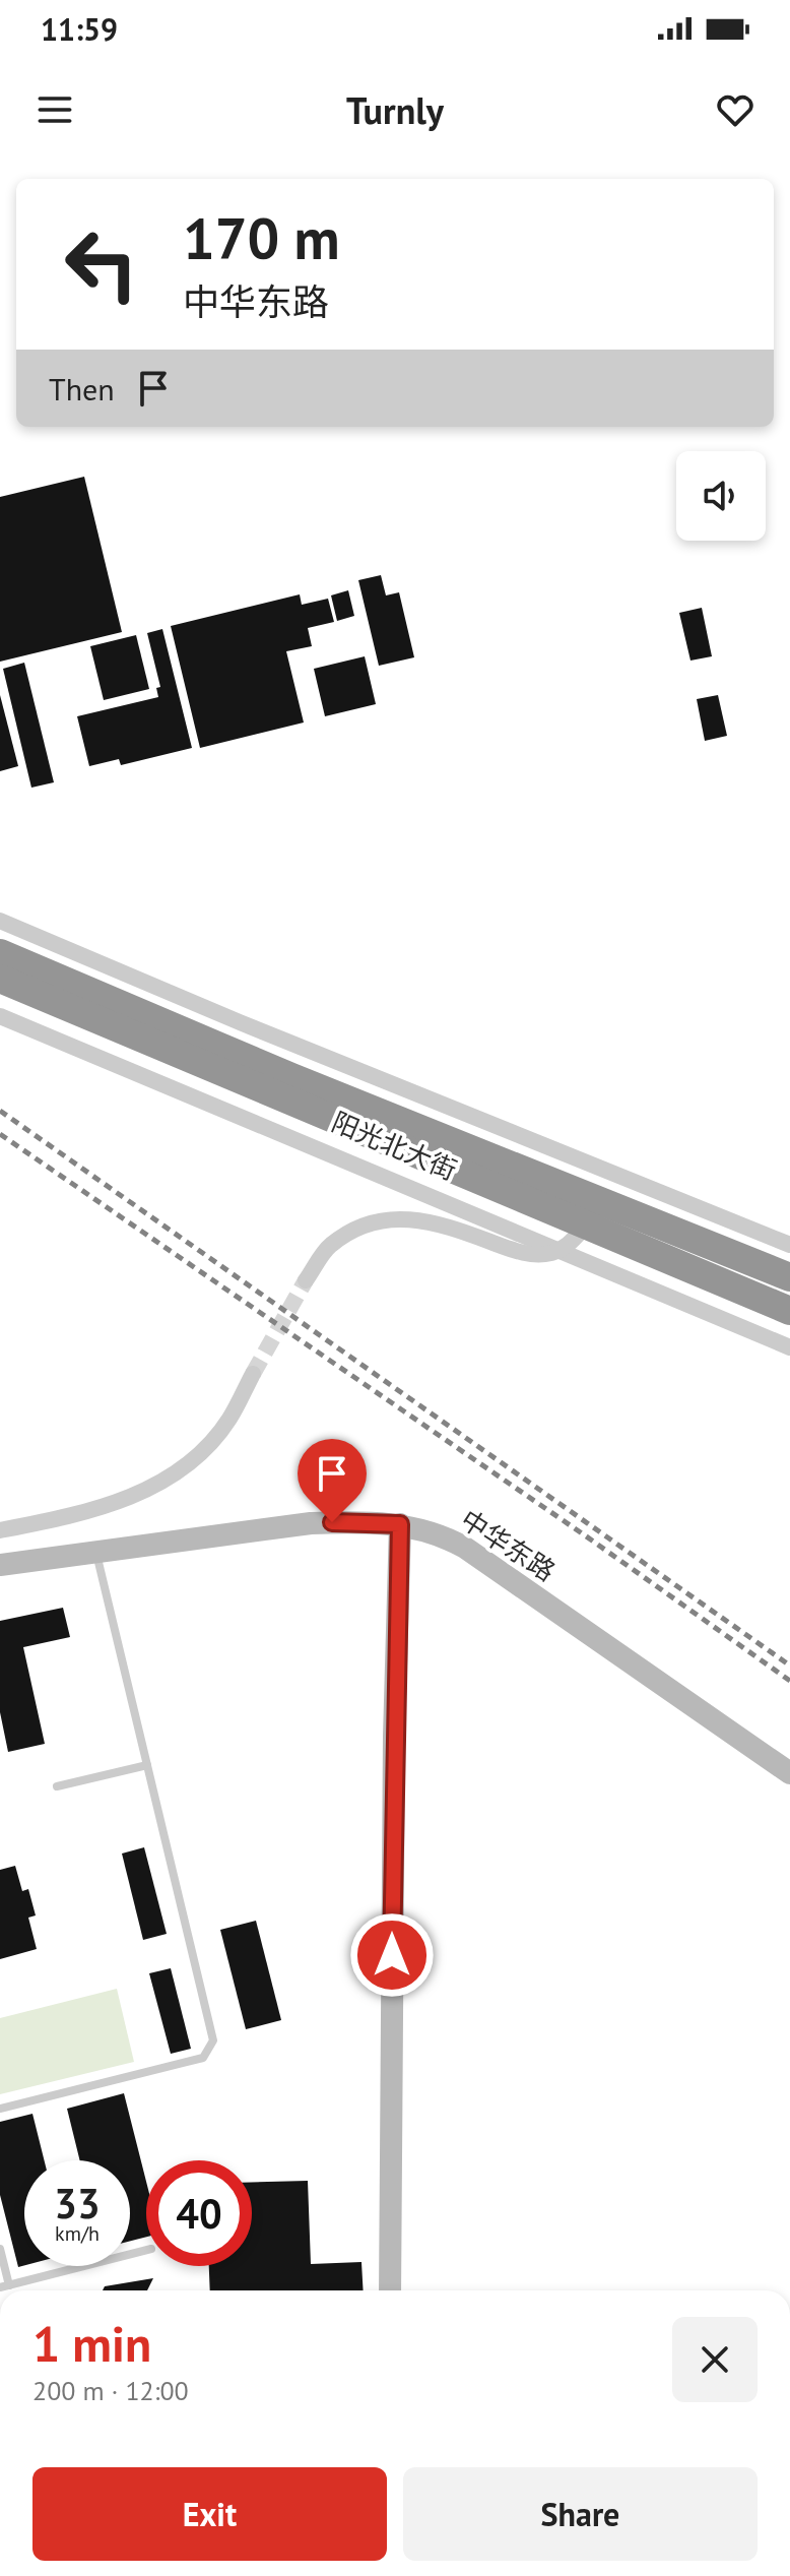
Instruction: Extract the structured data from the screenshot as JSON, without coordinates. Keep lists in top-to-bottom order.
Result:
{
  "streets": {
    "highway": ["阳光北大街"],
    "street": ["中华东路"]
  },
  "page": {
    "status": "11:59",
    "header": "Turnly",
    "turn": ["170 m", "中华东路"],
    "then": "Then",
    "speed": "33 km/h",
    "limit": "40",
    "heading": ["1 min", "200 m · 12:00"],
    "buttons": ["Exit", "Share"]
  }
}
